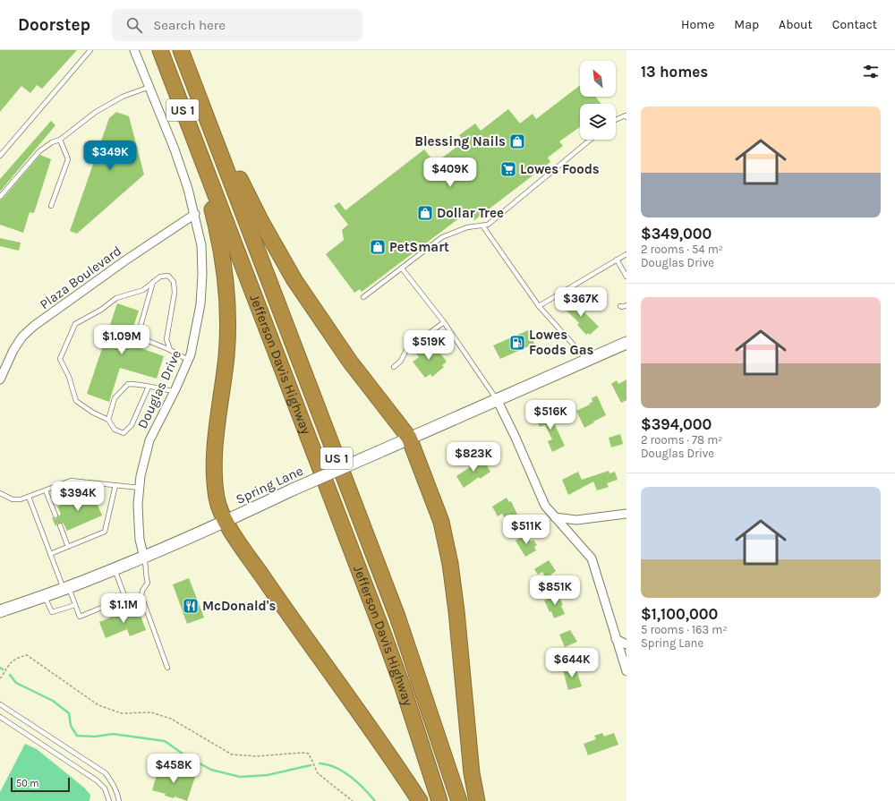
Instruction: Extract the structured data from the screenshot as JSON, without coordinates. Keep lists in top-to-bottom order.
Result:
{
  "streets": {
    "highway": ["US 1", "Jefferson Davis Highway"],
    "street": ["Plaza Boulevard", "Douglas Drive", "Spring Lane"]
  },
  "crossings": [
    ["Plaza Boulevard", "Douglas Drive"],
    ["Douglas Drive", "Spring Lane"]
  ],
  "places": {
    "shop": ["Blessing Nails", "Dollar Tree", "PetSmart"],
    "supermarket": ["Lowes Foods"],
    "fuel station": ["Lowes Foods Gas"],
    "restaurant": ["McDonald's"]
  },
  "scale_bar": "50 m",
  "north": "top left",
  "page": {
    "header": "Doorstep",
    "search": "Search here",
    "nav": [
      "Home",
      "Map",
      "About",
      "Contact"
    ],
    "heading": "13 homes",
    "list": [
      {
        "name": "$349,000",
        "note": "2 rooms · 54 m² · Douglas Drive"
      },
      {
        "name": "$394,000",
        "note": "2 rooms · 78 m² · Douglas Drive"
      },
      {
        "name": "$1,100,000",
        "note": "5 rooms · 163 m² · Spring Lane"
      }
    ],
    "price": [
      "$349K",
      "$409K",
      "$367K",
      "$1.09M",
      "$519K",
      "$516K",
      "$823K",
      "$394K",
      "$511K",
      "$851K",
      "$1.1M",
      "$644K",
      "$458K"
    ],
    "scale": "50 m"
  }
}
